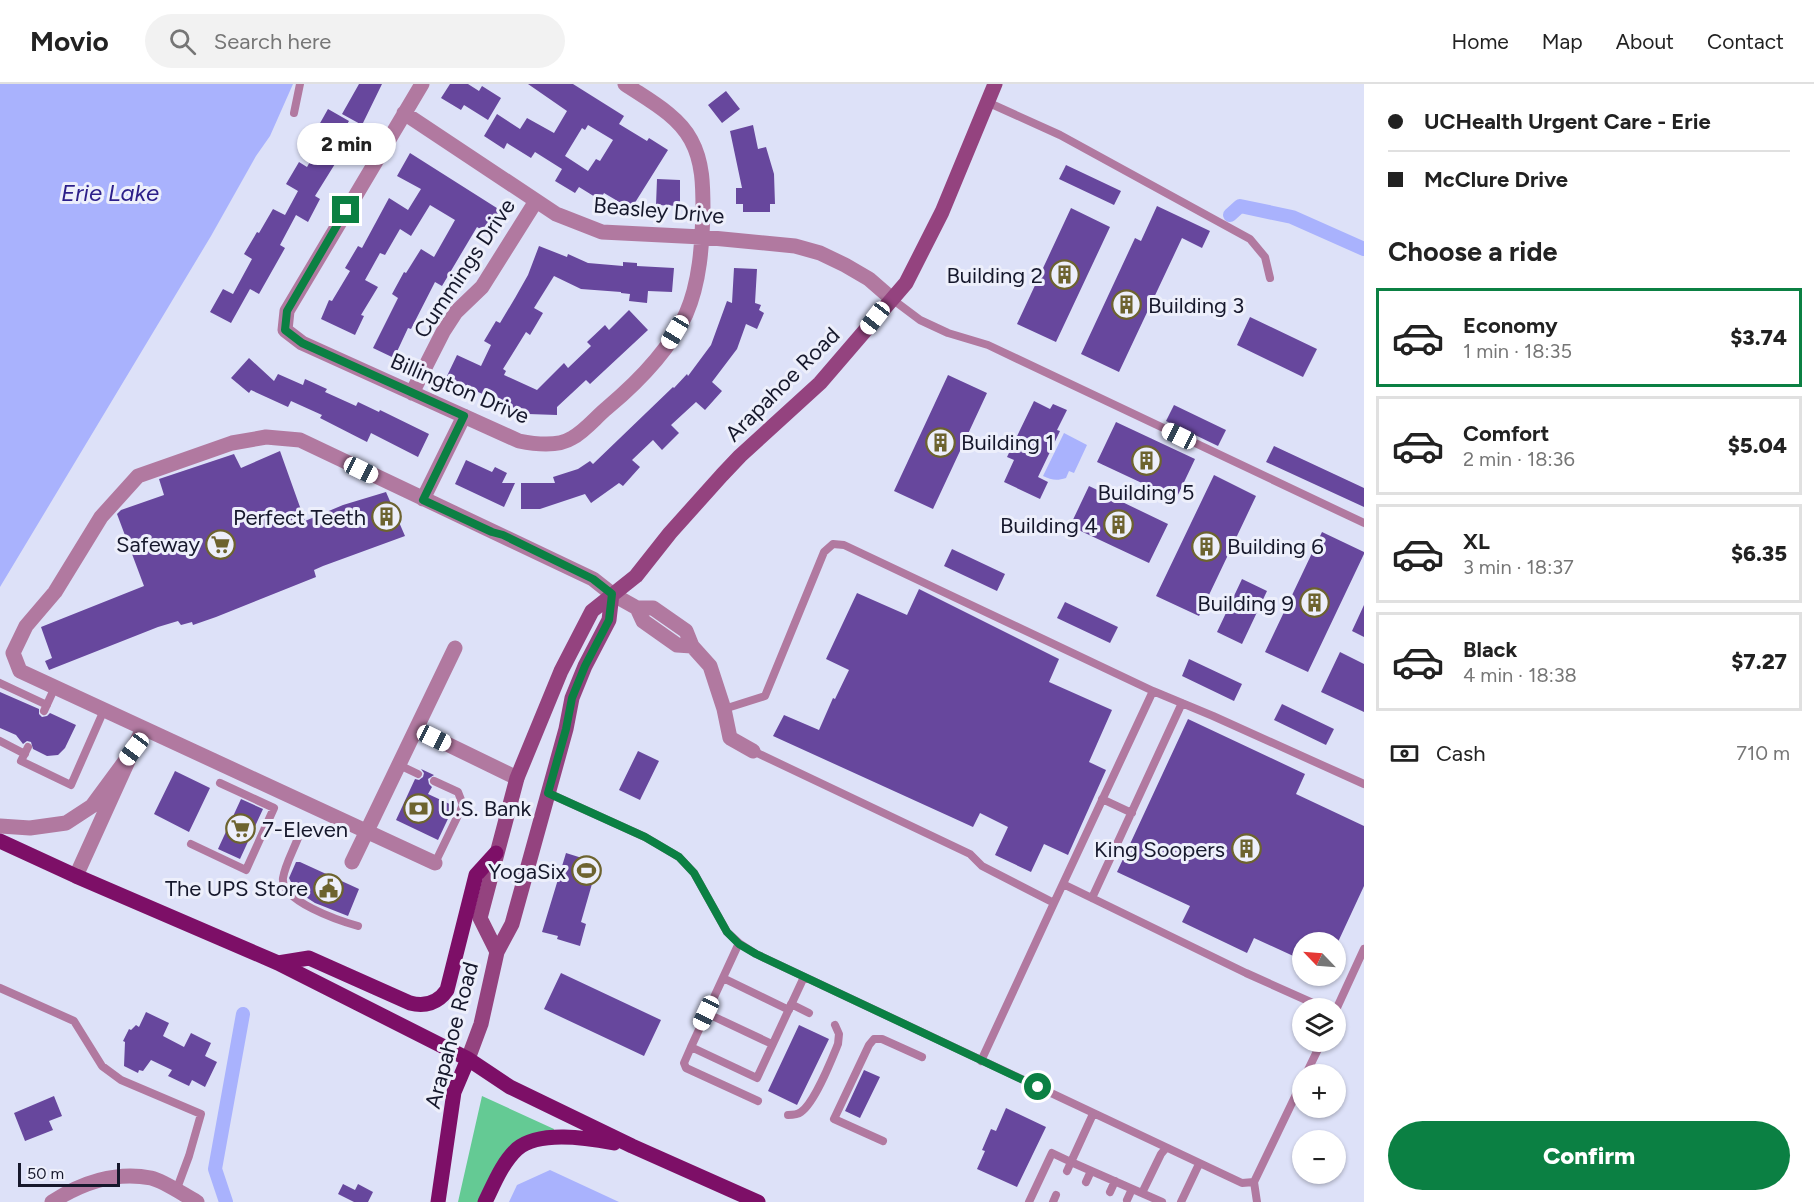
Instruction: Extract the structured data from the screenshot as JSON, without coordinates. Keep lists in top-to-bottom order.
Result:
{
  "streets": {
    "main road": ["Arapahoe Road"],
    "street": ["Beasley Drive", "Cummings Drive", "Billington Drive"]
  },
  "crossings": [
    ["Beasley Drive", "Cummings Drive"],
    ["Beasley Drive", "Arapahoe Road"],
    ["Beasley Drive", "Billington Drive"],
    ["Cummings Drive", "Billington Drive"]
  ],
  "water": ["Erie Lake"],
  "places": {
    "building": [
      "Building 2",
      "Building 3",
      "Building 1",
      "Building 5",
      "Perfect Teeth",
      "Building 4",
      "Building 6",
      "Building 9",
      "King Soopers"
    ],
    "supermarket": ["Safeway", "7-Eleven"],
    "bank": ["U.S. Bank"],
    "sports": ["YogaSix"],
    "public building": ["The UPS Store"]
  },
  "scale_bar": "50 m",
  "north": "top left",
  "page": {
    "header": "Movio",
    "search": "Search here",
    "nav": [
      "Home",
      "Map",
      "About",
      "Contact"
    ],
    "banner": ["UCHealth Urgent Care - Erie", "McClure Drive"],
    "bubble": "2 min",
    "heading": "Choose a ride",
    "list": [
      {
        "name": "Economy",
        "note": "1 min · 18:35",
        "value": "$3.74"
      },
      {
        "name": "Comfort",
        "note": "2 min · 18:36",
        "value": "$5.04"
      },
      {
        "name": "XL",
        "note": "3 min · 18:37",
        "value": "$6.35"
      },
      {
        "name": "Black",
        "note": "4 min · 18:38",
        "value": "$7.27"
      }
    ],
    "pay": ["Cash", "710 m"],
    "map_buttons": ["+", "−"],
    "buttons": "Confirm",
    "scale": "50 m"
  }
}
